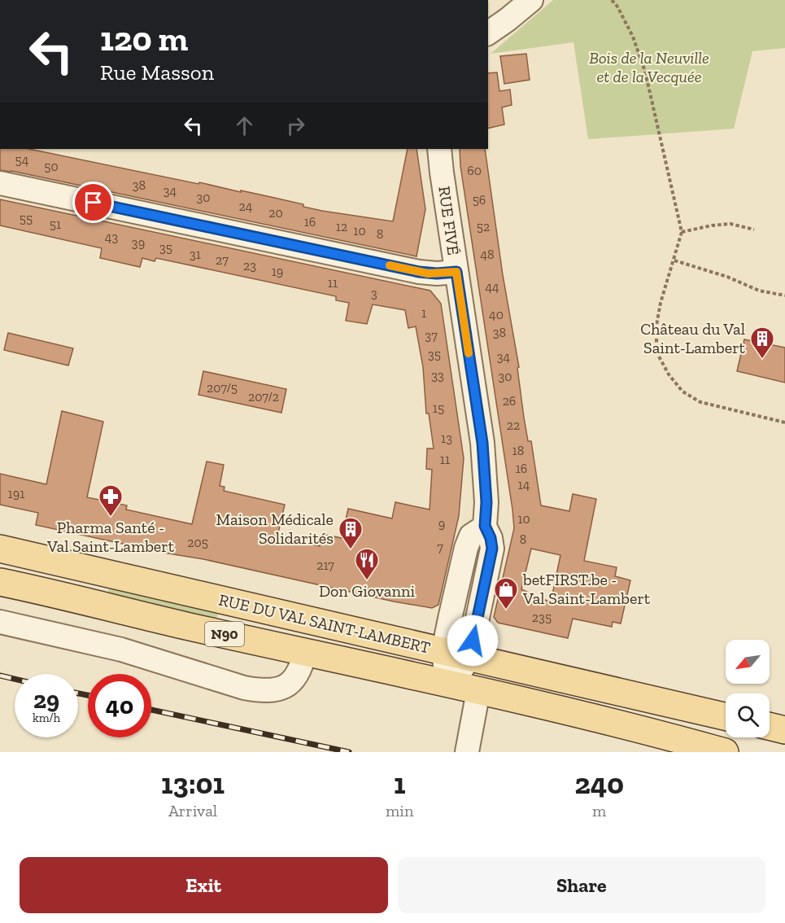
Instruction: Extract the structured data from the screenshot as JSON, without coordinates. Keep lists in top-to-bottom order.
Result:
{
  "streets": {
    "main road": ["RUE DU VAL SAINT-LAMBERT", "N90"],
    "street": ["RUE FIVÉ"]
  },
  "crossings": [
    ["RUE FIVÉ", "RUE DU VAL SAINT-LAMBERT"]
  ],
  "parks": ["Bois de la Neuville et de la Vecquée"],
  "places": {
    "building": ["Château du Val Saint-Lambert", "Maison Médicale Solidarités"],
    "pharmacy": ["Pharma Santé - Val Saint-Lambert"],
    "restaurant": ["Don Giovanni"],
    "shop": ["betFIRST.be - Val Saint-Lambert"]
  },
  "house_numbers": [
    "54",
    "50",
    "60",
    "38",
    "34",
    "30",
    "56",
    "24",
    "20",
    "55",
    "16",
    "51",
    "12",
    "52",
    "10",
    "8",
    "43",
    "39",
    "35",
    "31",
    "48",
    "27",
    "23",
    "19",
    "11",
    "44",
    "3",
    "1",
    "40",
    "38",
    "37",
    "35",
    "34",
    "33",
    "30",
    "207/5",
    "207/2",
    "26",
    "15",
    "22",
    "13",
    "18",
    "11",
    "16",
    "14",
    "191",
    "10",
    "9",
    "8",
    "205",
    "7",
    "217",
    "235"
  ],
  "north": "bottom left",
  "page": {
    "turn": ["120 m", "Rue Masson"],
    "speed": "29 km/h",
    "limit": "40",
    "eta": [
      "13:01",
      "Arrival",
      "1",
      "min",
      "240",
      "m"
    ],
    "buttons": ["Exit", "Share"]
  }
}
